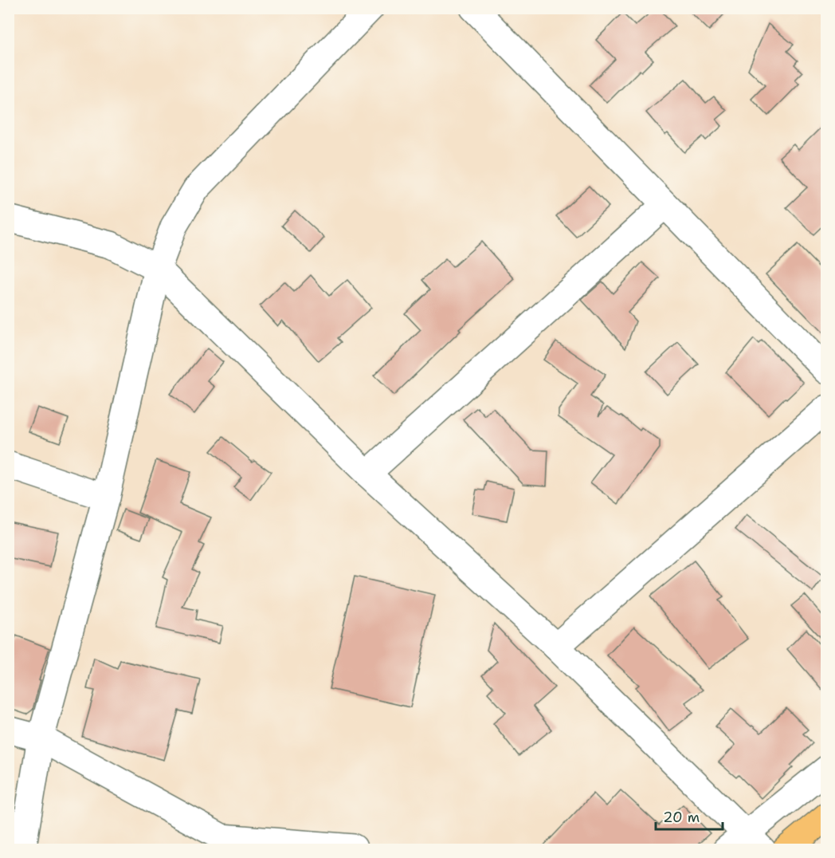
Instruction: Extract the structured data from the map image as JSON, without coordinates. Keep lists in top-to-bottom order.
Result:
{
  "scale_bar": "20 m"
}
